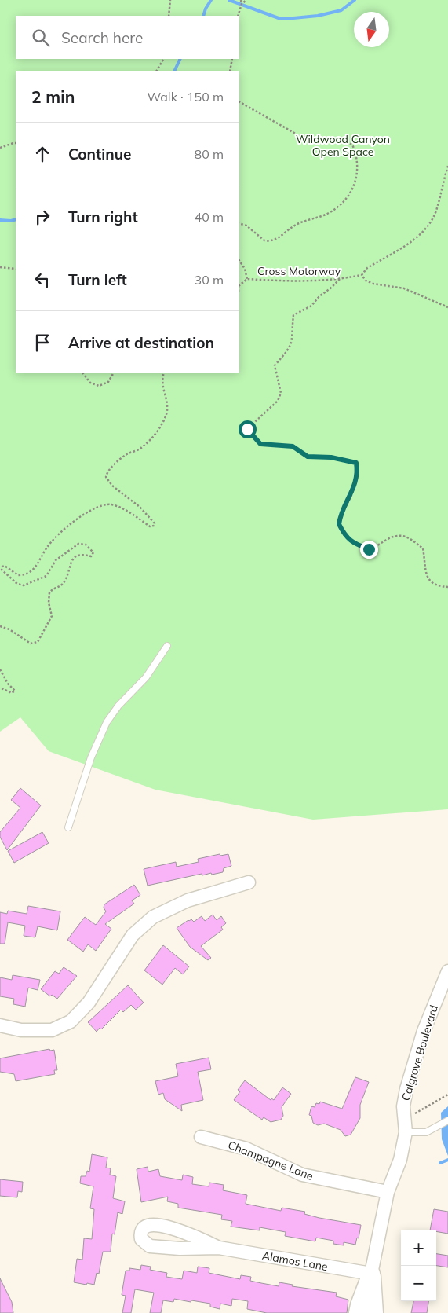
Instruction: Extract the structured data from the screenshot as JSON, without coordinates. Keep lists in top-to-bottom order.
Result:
{
  "streets": {
    "street": ["Calgrove Boulevard", "Champagne Lane", "Alamos Lane"],
    "path": ["Cross Motorway"]
  },
  "crossings": [
    ["Calgrove Boulevard", "Champagne Lane"],
    ["Calgrove Boulevard", "Alamos Lane"]
  ],
  "parks": ["Wildwood Canyon Open Space"],
  "north": "bottom",
  "page": {
    "search": "Search here",
    "heading": ["2 min", "Walk · 150 m"],
    "list": [
      ["Continue", "80 m"],
      ["Turn right", "40 m"],
      ["Turn left", "30 m"],
      "Arrive at destination"
    ],
    "map_buttons": ["+", "−"]
  }
}
